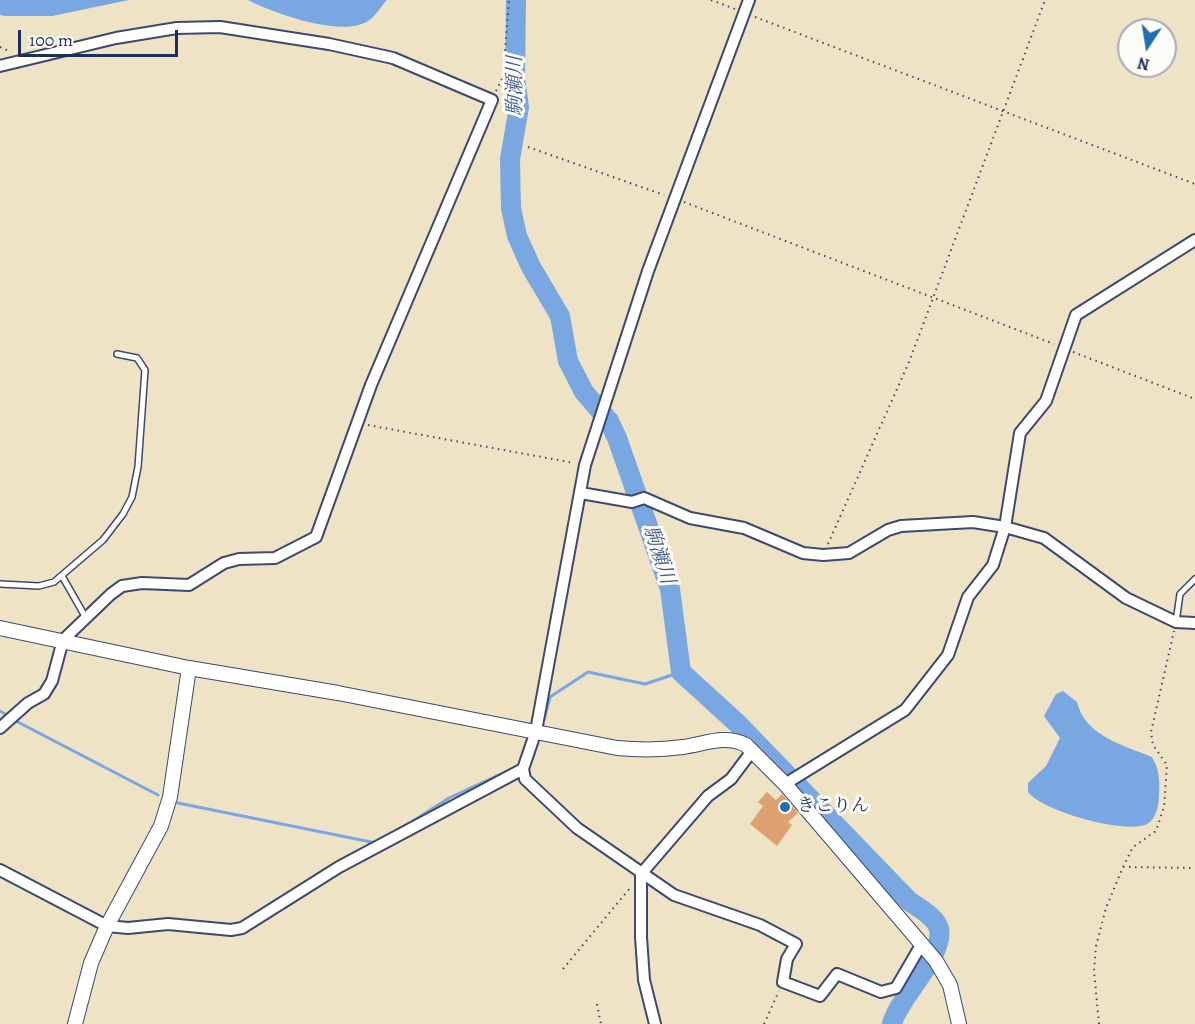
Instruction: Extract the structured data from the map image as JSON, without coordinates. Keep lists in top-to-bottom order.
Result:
{
  "water": ["駒瀬川"],
  "places": ["きこりん"],
  "scale_bar": "100 m",
  "north": "bottom"
}
